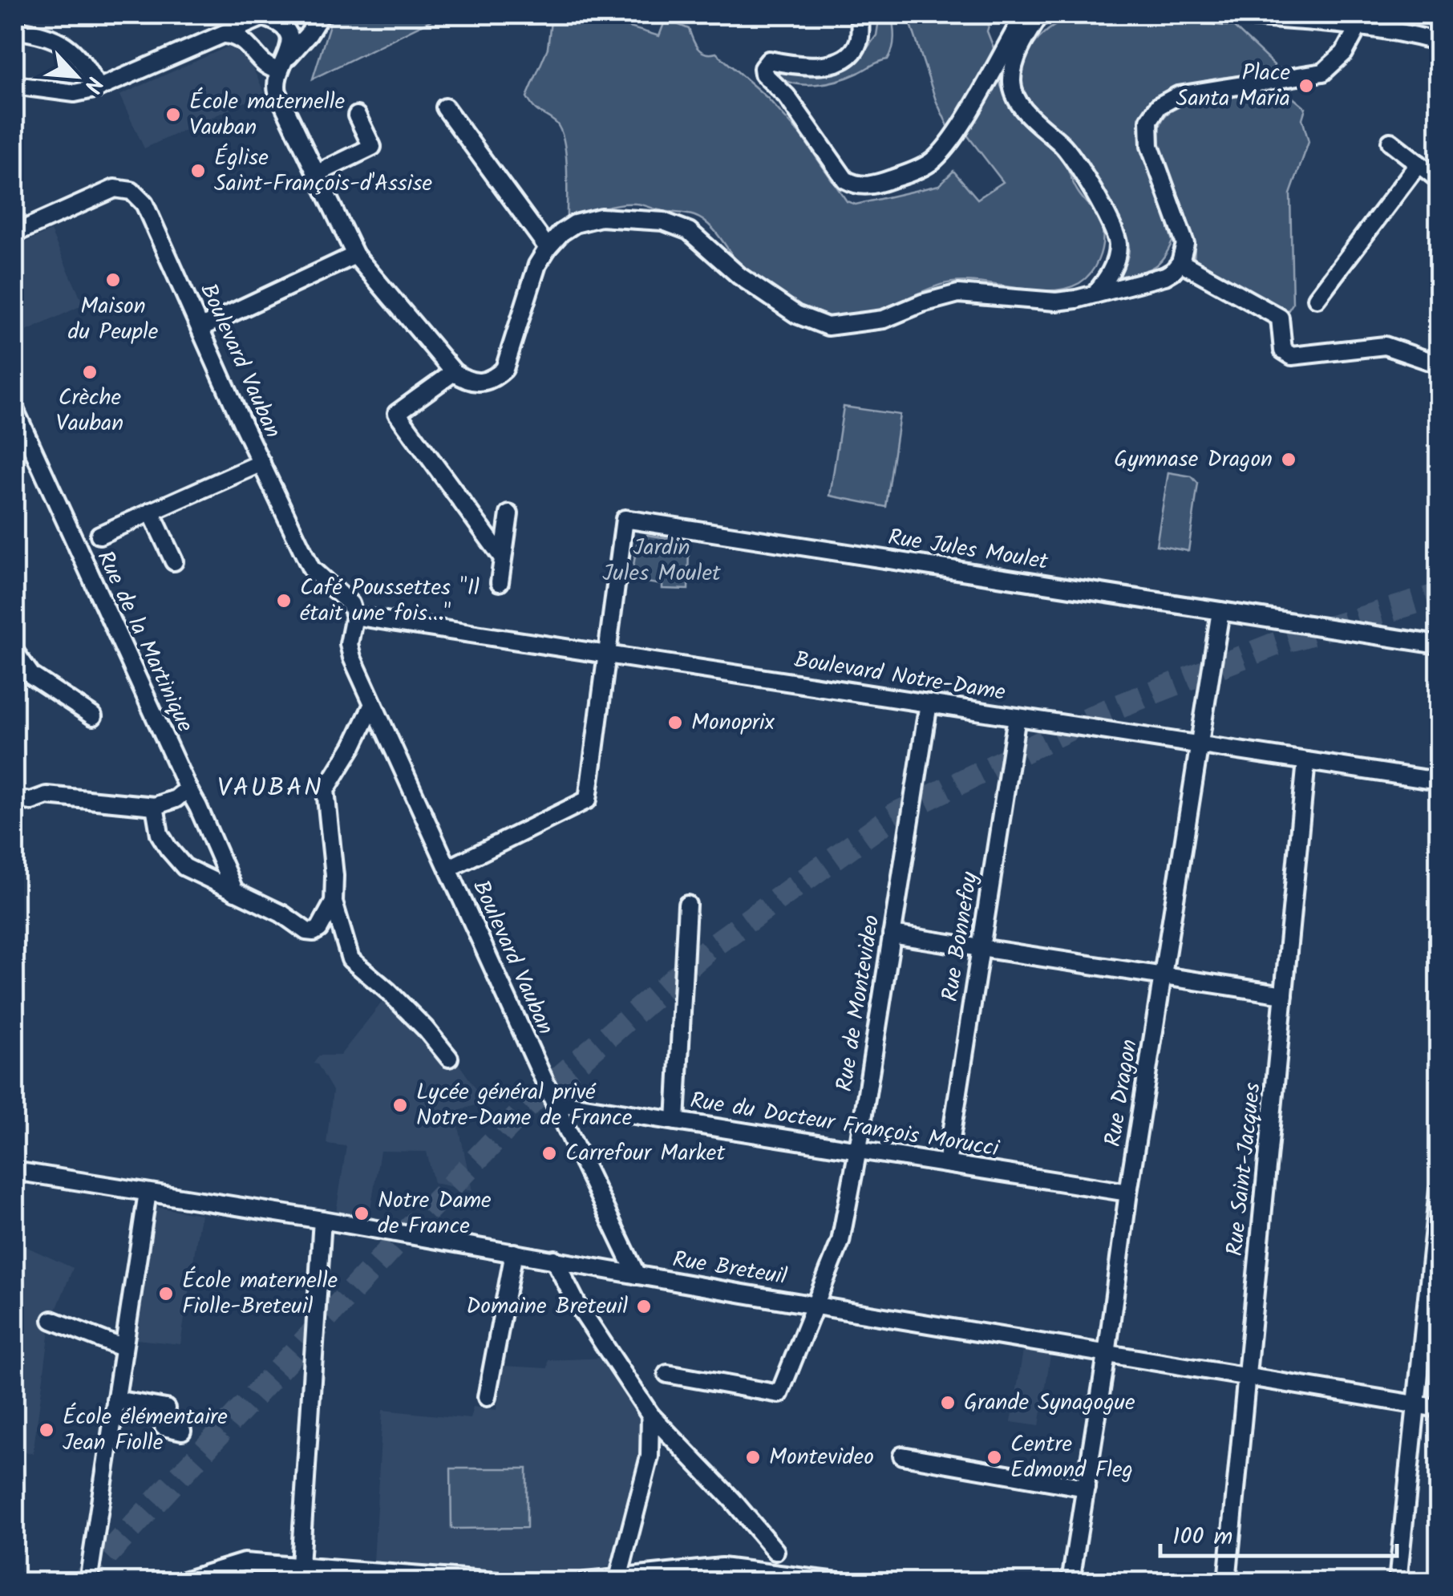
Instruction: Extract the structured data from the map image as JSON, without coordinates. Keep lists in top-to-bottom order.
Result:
{
  "streets": {
    "street": [
      "Boulevard Vauban",
      "Rue Jules Moulet",
      "Rue de la Martinique",
      "Boulevard Notre-Dame",
      "Rue Bonnefoy",
      "Rue de Montevideo",
      "Rue Dragon",
      "Rue du Docteur François Morucci",
      "Rue Saint-Jacques",
      "Rue Breteuil"
    ]
  },
  "crossings": [
    ["Boulevard Vauban", "Boulevard Notre-Dame"],
    ["Boulevard Vauban", "Rue du Docteur François Morucci"],
    ["Boulevard Vauban", "Rue Breteuil"],
    ["Rue Jules Moulet", "Boulevard Notre-Dame"],
    ["Rue Jules Moulet", "Rue Dragon"],
    ["Boulevard Notre-Dame", "Rue Bonnefoy"],
    ["Boulevard Notre-Dame", "Rue de Montevideo"],
    ["Boulevard Notre-Dame", "Rue Dragon"],
    ["Boulevard Notre-Dame", "Rue Saint-Jacques"],
    ["Rue Bonnefoy", "Rue du Docteur François Morucci"],
    ["Rue de Montevideo", "Rue du Docteur François Morucci"],
    ["Rue de Montevideo", "Rue Breteuil"],
    ["Rue Dragon", "Rue du Docteur François Morucci"],
    ["Rue Dragon", "Rue Breteuil"],
    ["Rue Saint-Jacques", "Rue Breteuil"]
  ],
  "districts": ["VAUBAN"],
  "parks": ["Jardin Jules Moulet"],
  "places": [
    "Place Santa Maria",
    "École maternelle Vauban",
    "Église Saint-François-d'Assise",
    "Maison du Peuple",
    "Crèche Vauban",
    "Gymnase Dragon",
    "Café Poussettes \"Il était une fois...\"",
    "Monoprix",
    "Lycée général privé Notre-Dame de France",
    "Carrefour Market",
    "Notre Dame de France",
    "École maternelle Fiolle-Breteuil",
    "Domaine Breteuil",
    "Grande Synagogue",
    "École élémentaire Jean Fiolle",
    "Montevideo",
    "Centre Edmond Fleg"
  ],
  "scale_bar": "100 m",
  "north": "bottom right"
}
